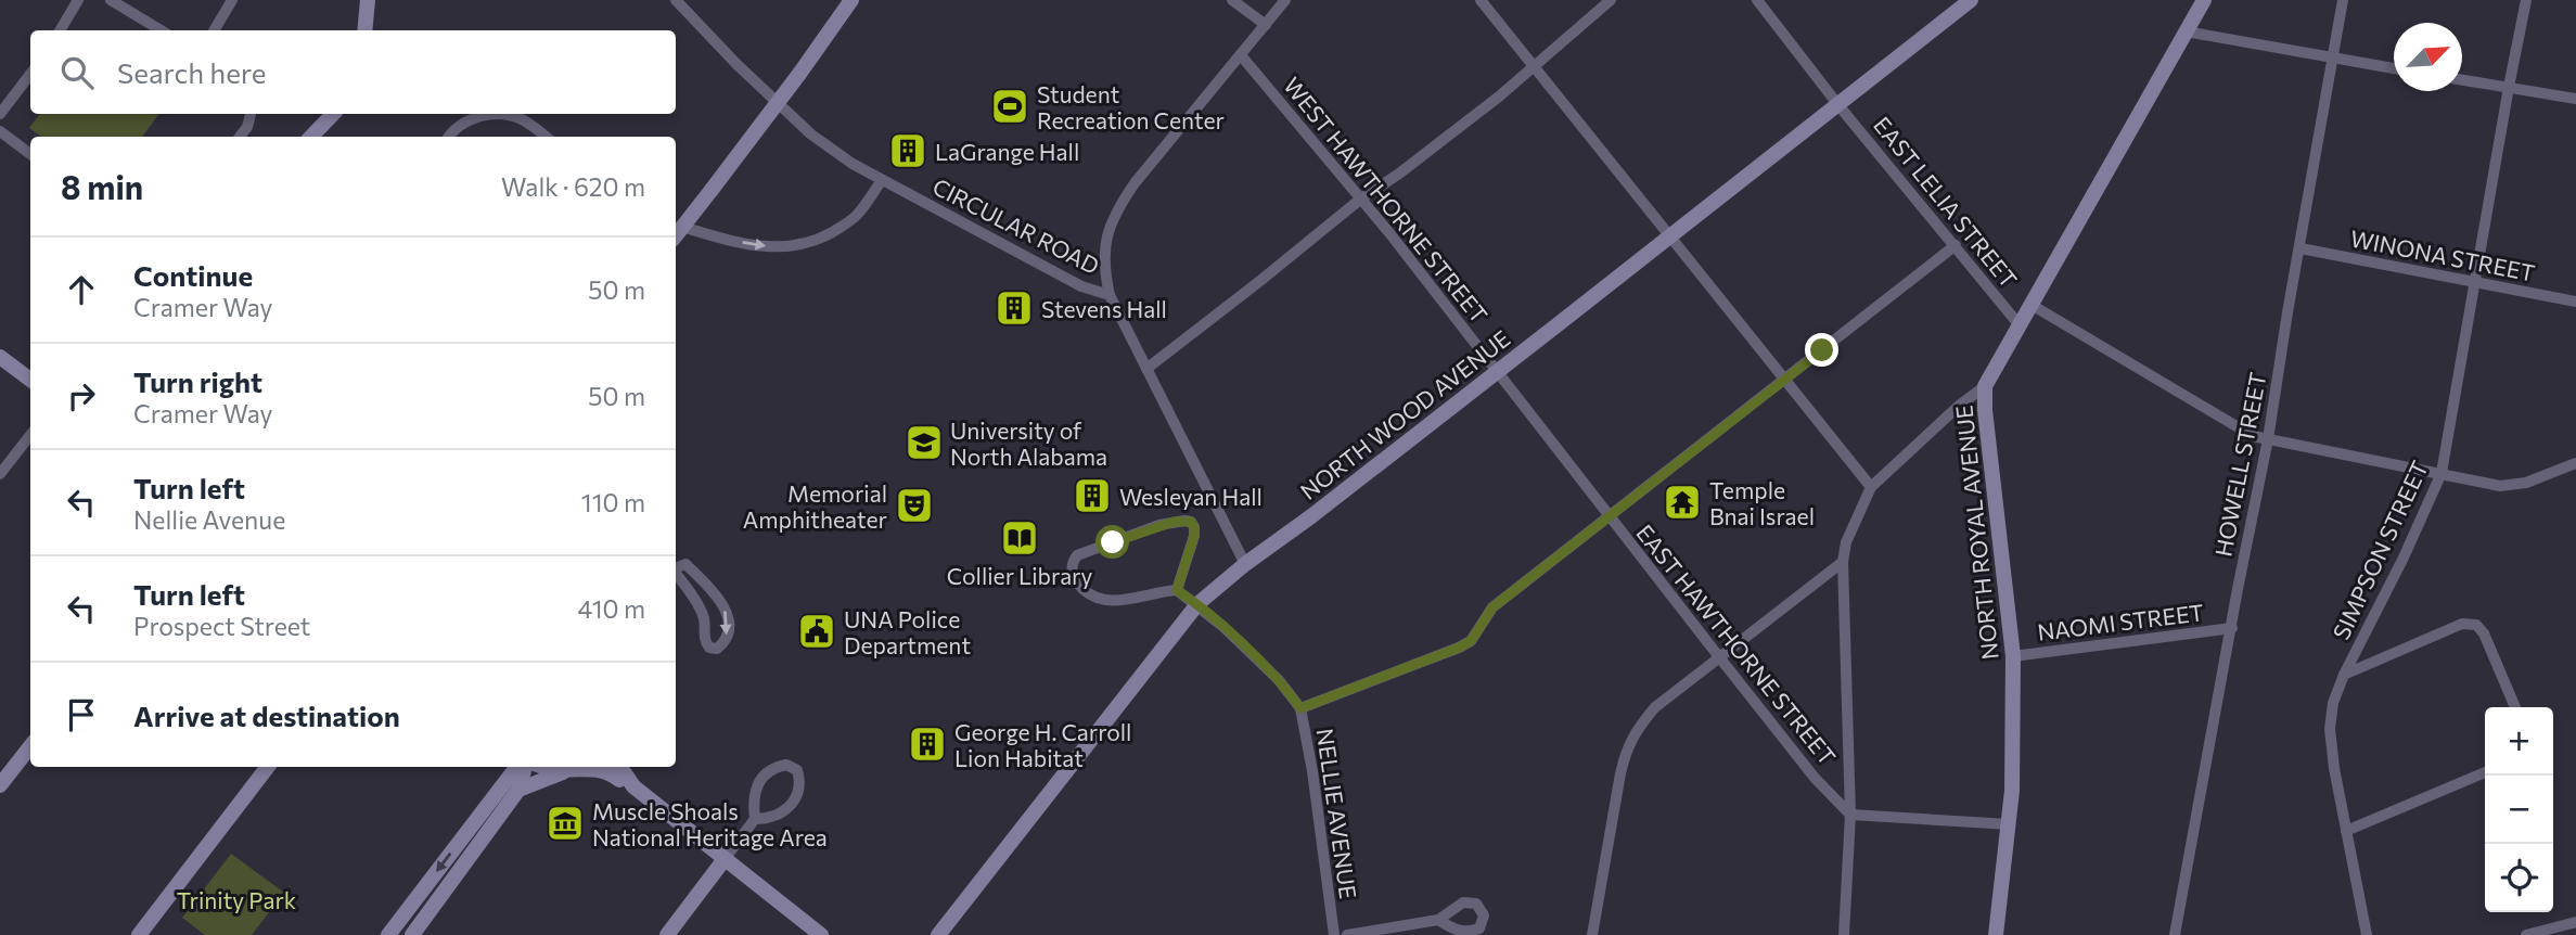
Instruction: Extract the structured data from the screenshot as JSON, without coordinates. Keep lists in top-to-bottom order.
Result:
{
  "streets": {
    "street": [
      "WEST HAWTHORNE STREET",
      "EAST LELIA STREET",
      "CIRCULAR ROAD",
      "WINONA STREET",
      "NORTH WOOD AVENUE",
      "HOWELL STREET",
      "NORTH ROYAL AVENUE",
      "SIMPSON STREET",
      "NAOMI STREET",
      "EAST HAWTHORNE STREET",
      "NELLIE AVENUE"
    ]
  },
  "crossings": [
    ["WEST HAWTHORNE STREET", "NORTH WOOD AVENUE"],
    ["WEST HAWTHORNE STREET", "EAST HAWTHORNE STREET"],
    ["EAST LELIA STREET", "NORTH WOOD AVENUE"],
    ["EAST LELIA STREET", "HOWELL STREET"],
    ["EAST LELIA STREET", "NORTH ROYAL AVENUE"],
    ["EAST LELIA STREET", "SIMPSON STREET"],
    ["CIRCULAR ROAD", "NORTH WOOD AVENUE"],
    ["WINONA STREET", "HOWELL STREET"],
    ["WINONA STREET", "SIMPSON STREET"],
    ["NORTH WOOD AVENUE", "EAST HAWTHORNE STREET"],
    ["NORTH WOOD AVENUE", "NELLIE AVENUE"],
    ["HOWELL STREET", "NAOMI STREET"],
    ["NORTH ROYAL AVENUE", "NAOMI STREET"]
  ],
  "parks": ["Trinity Park"],
  "places": {
    "sports": ["Student Recreation Center"],
    "building": [
      "LaGrange Hall",
      "Stevens Hall",
      "Wesleyan Hall",
      "George H. Carroll Lion Habitat"
    ],
    "school or university": ["University of North Alabama"],
    "temple": ["Temple Bnai Israel"],
    "theatre": ["Memorial Amphitheater"],
    "library": ["Collier Library"],
    "public building": ["UNA Police Department"],
    "museum": ["Muscle Shoals National Heritage Area"]
  },
  "north": "top right",
  "page": {
    "search": "Search here",
    "heading": ["8 min", "Walk · 620 m"],
    "list": [
      ["Continue", "Cramer Way", "50 m"],
      ["Turn right", "Cramer Way", "50 m"],
      ["Turn left", "Nellie Avenue", "110 m"],
      ["Turn left", "Prospect Street", "410 m"],
      "Arrive at destination"
    ],
    "map_buttons": ["+", "−"]
  }
}
